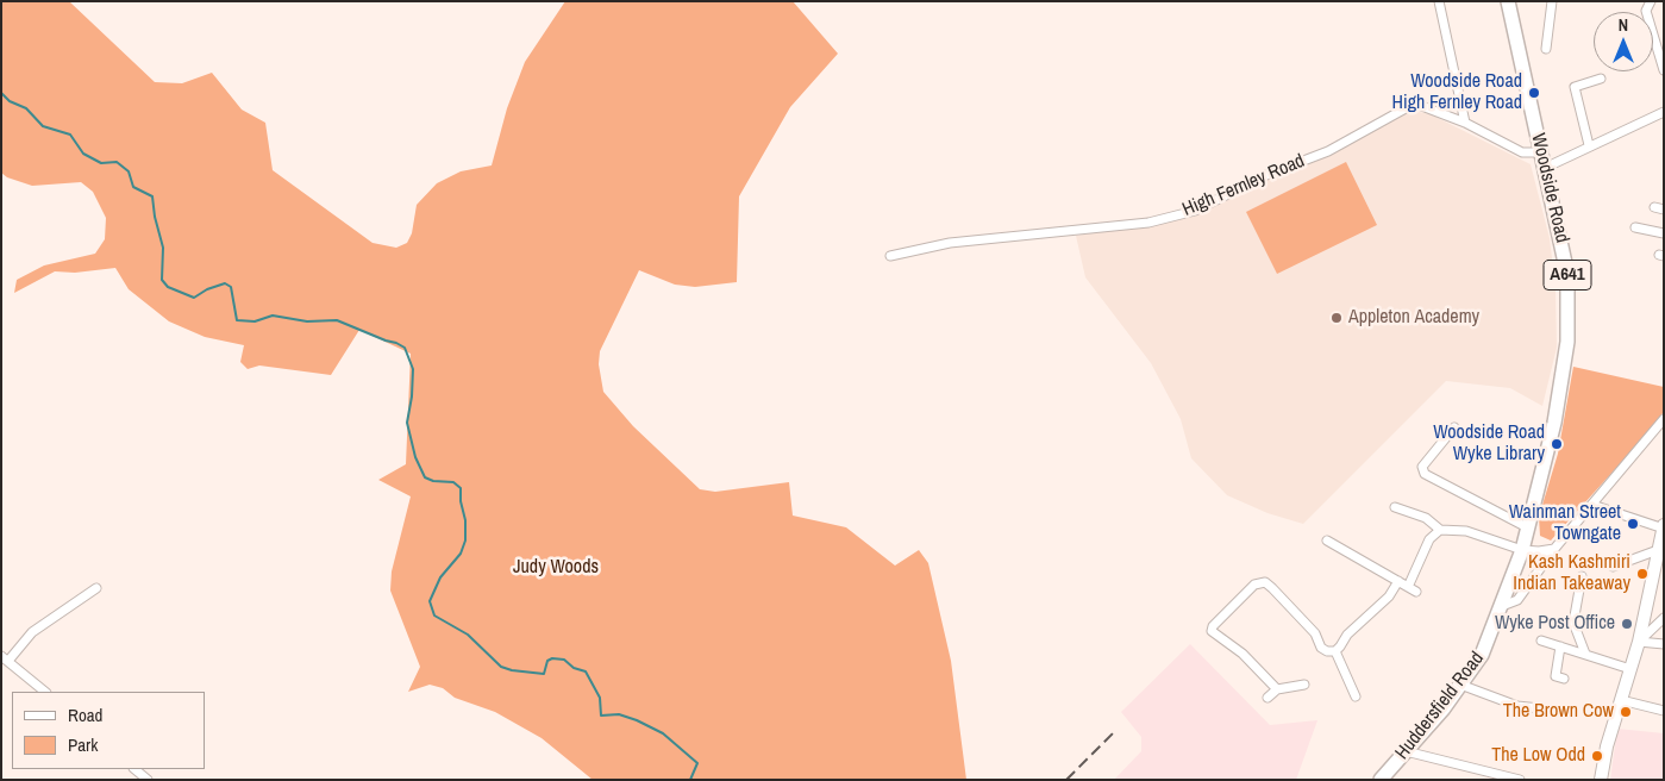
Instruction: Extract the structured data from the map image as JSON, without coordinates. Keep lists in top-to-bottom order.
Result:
{
  "streets": {
    "main road": ["Woodside Road", "A641", "Huddersfield Road"],
    "street": ["High Fernley Road"]
  },
  "crossings": [
    ["High Fernley Road", "Woodside Road"],
    ["Woodside Road", "Huddersfield Road"]
  ],
  "parks": ["Judy Woods"],
  "places": [
    "Woodside Road High Fernley Road",
    "Appleton Academy",
    "Woodside Road Wyke Library",
    "Wainman Street Towngate",
    "Kash Kashmiri Indian Takeaway",
    "Wyke Post Office",
    "The Brown Cow",
    "The Low Odd"
  ],
  "legend": ["Road", "Park"],
  "north": "top"
}
